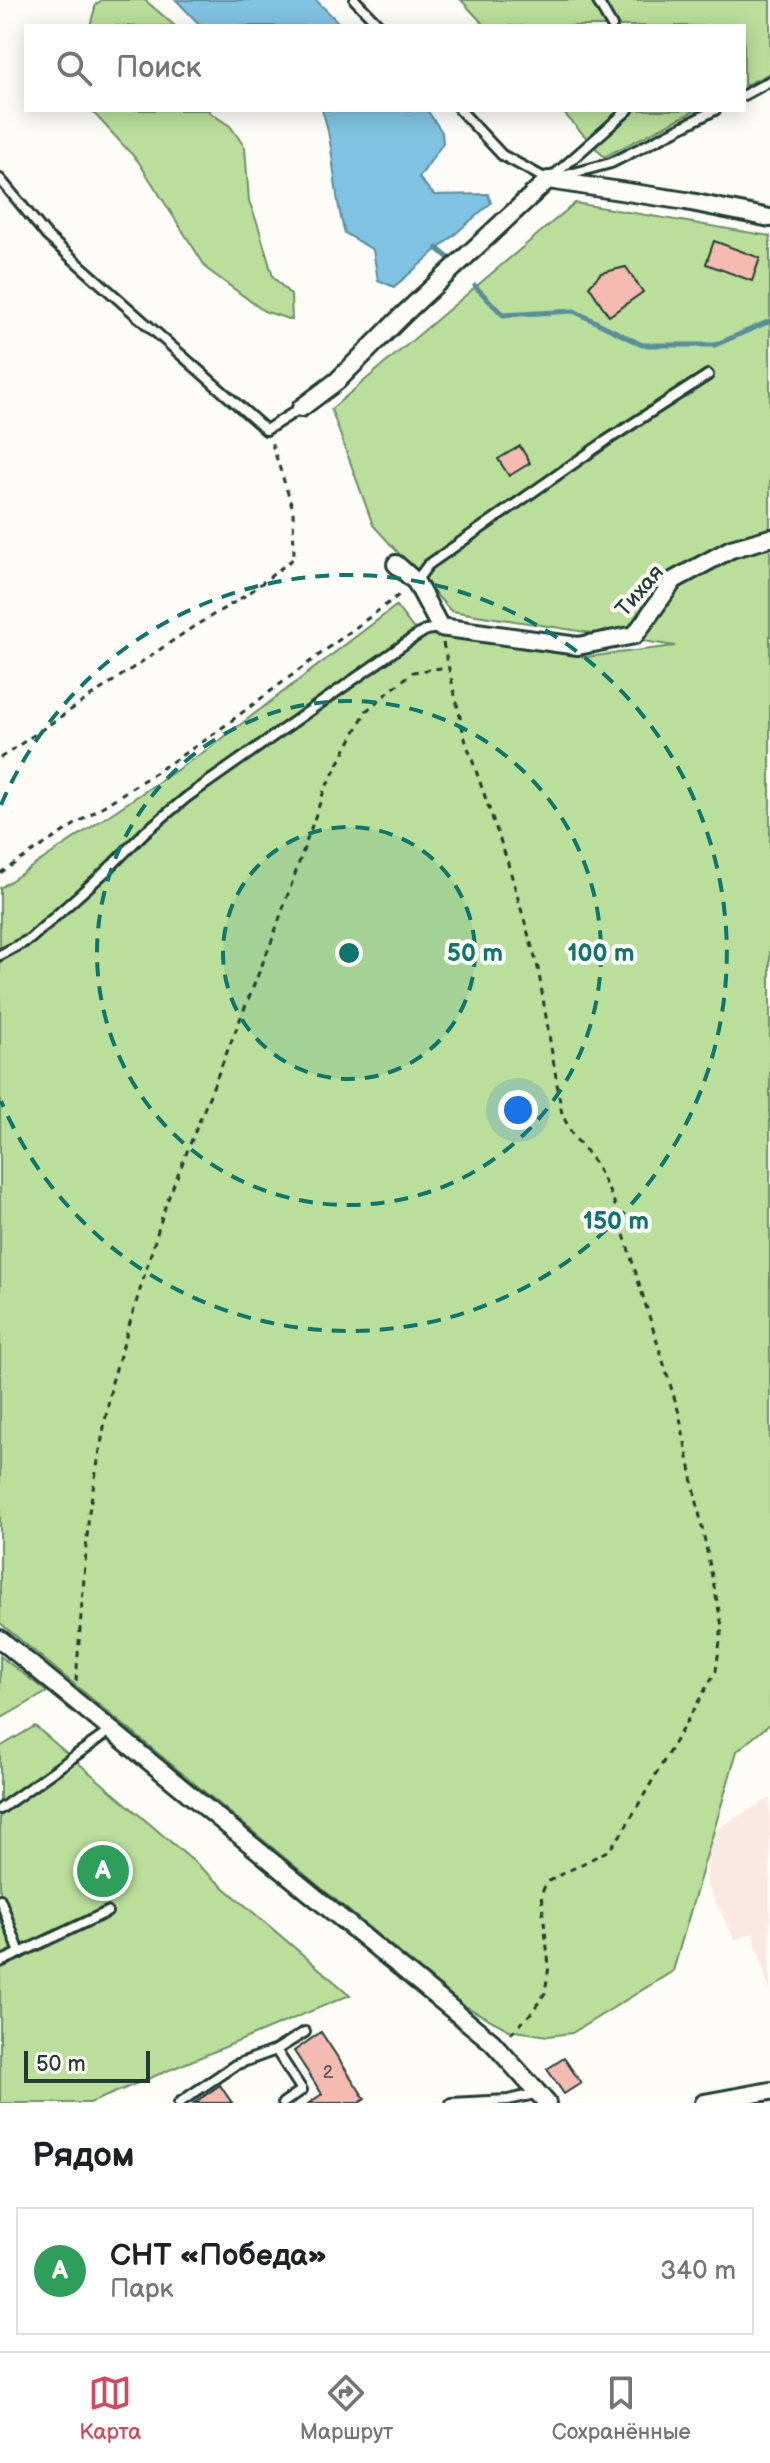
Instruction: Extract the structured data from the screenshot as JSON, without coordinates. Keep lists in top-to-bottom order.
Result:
{
  "streets": {
    "street": ["Тихая"]
  },
  "house_numbers": ["2"],
  "scale_bar": "50 m",
  "page": {
    "search": "Поиск",
    "pins": "A",
    "scale": "50 m",
    "heading": "Рядом",
    "list": [
      {
        "mark": "A",
        "name": "СНТ «Победа»",
        "note": "Парк",
        "value": "340 m"
      }
    ],
    "nav": ["Карта", "Маршрут", "Сохранённые"]
  },
  "rings": ["50 m", "100 m", "150 m"]
}
